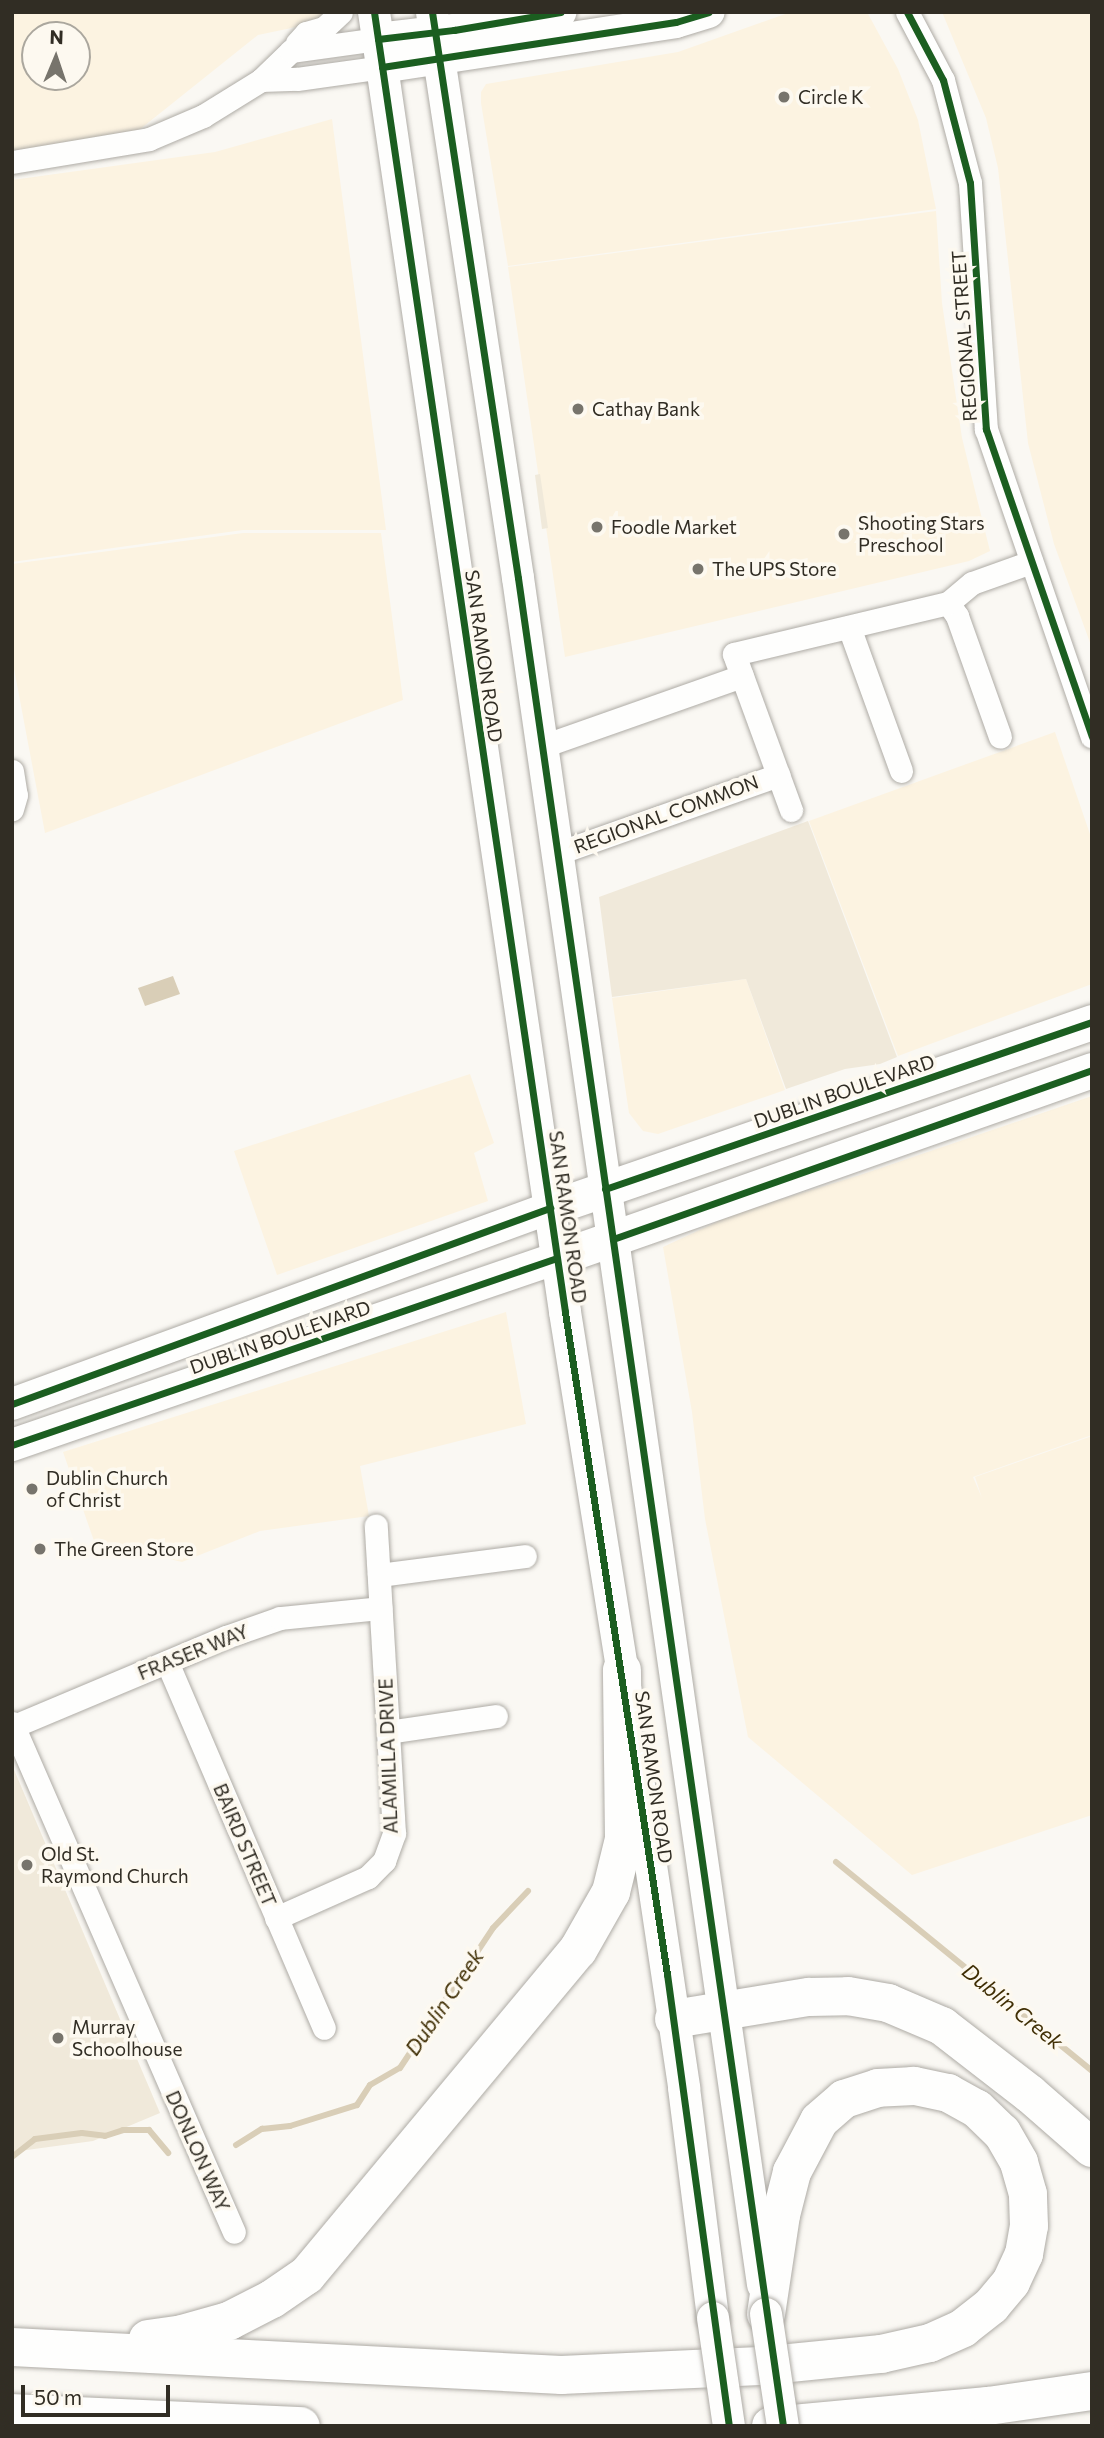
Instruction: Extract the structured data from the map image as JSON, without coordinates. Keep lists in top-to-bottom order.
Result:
{
  "streets": {
    "main road": ["SAN RAMON ROAD", "DUBLIN BOULEVARD"],
    "street": [
      "REGIONAL STREET",
      "REGIONAL COMMON",
      "FRASER WAY",
      "ALAMILLA DRIVE",
      "BAIRD STREET",
      "DONLON WAY"
    ]
  },
  "crossings": [
    ["REGIONAL STREET", "REGIONAL COMMON"],
    ["SAN RAMON ROAD", "REGIONAL COMMON"],
    ["SAN RAMON ROAD", "DUBLIN BOULEVARD"],
    ["FRASER WAY", "ALAMILLA DRIVE"],
    ["FRASER WAY", "BAIRD STREET"],
    ["FRASER WAY", "DONLON WAY"],
    ["ALAMILLA DRIVE", "BAIRD STREET"]
  ],
  "water": ["Dublin Creek"],
  "places": [
    "Circle K",
    "Cathay Bank",
    "Foodle Market",
    "Shooting Stars Preschool",
    "The UPS Store",
    "Dublin Church of Christ",
    "The Green Store",
    "Old St. Raymond Church",
    "Murray Schoolhouse"
  ],
  "scale_bar": "50 m",
  "north": "top"
}
